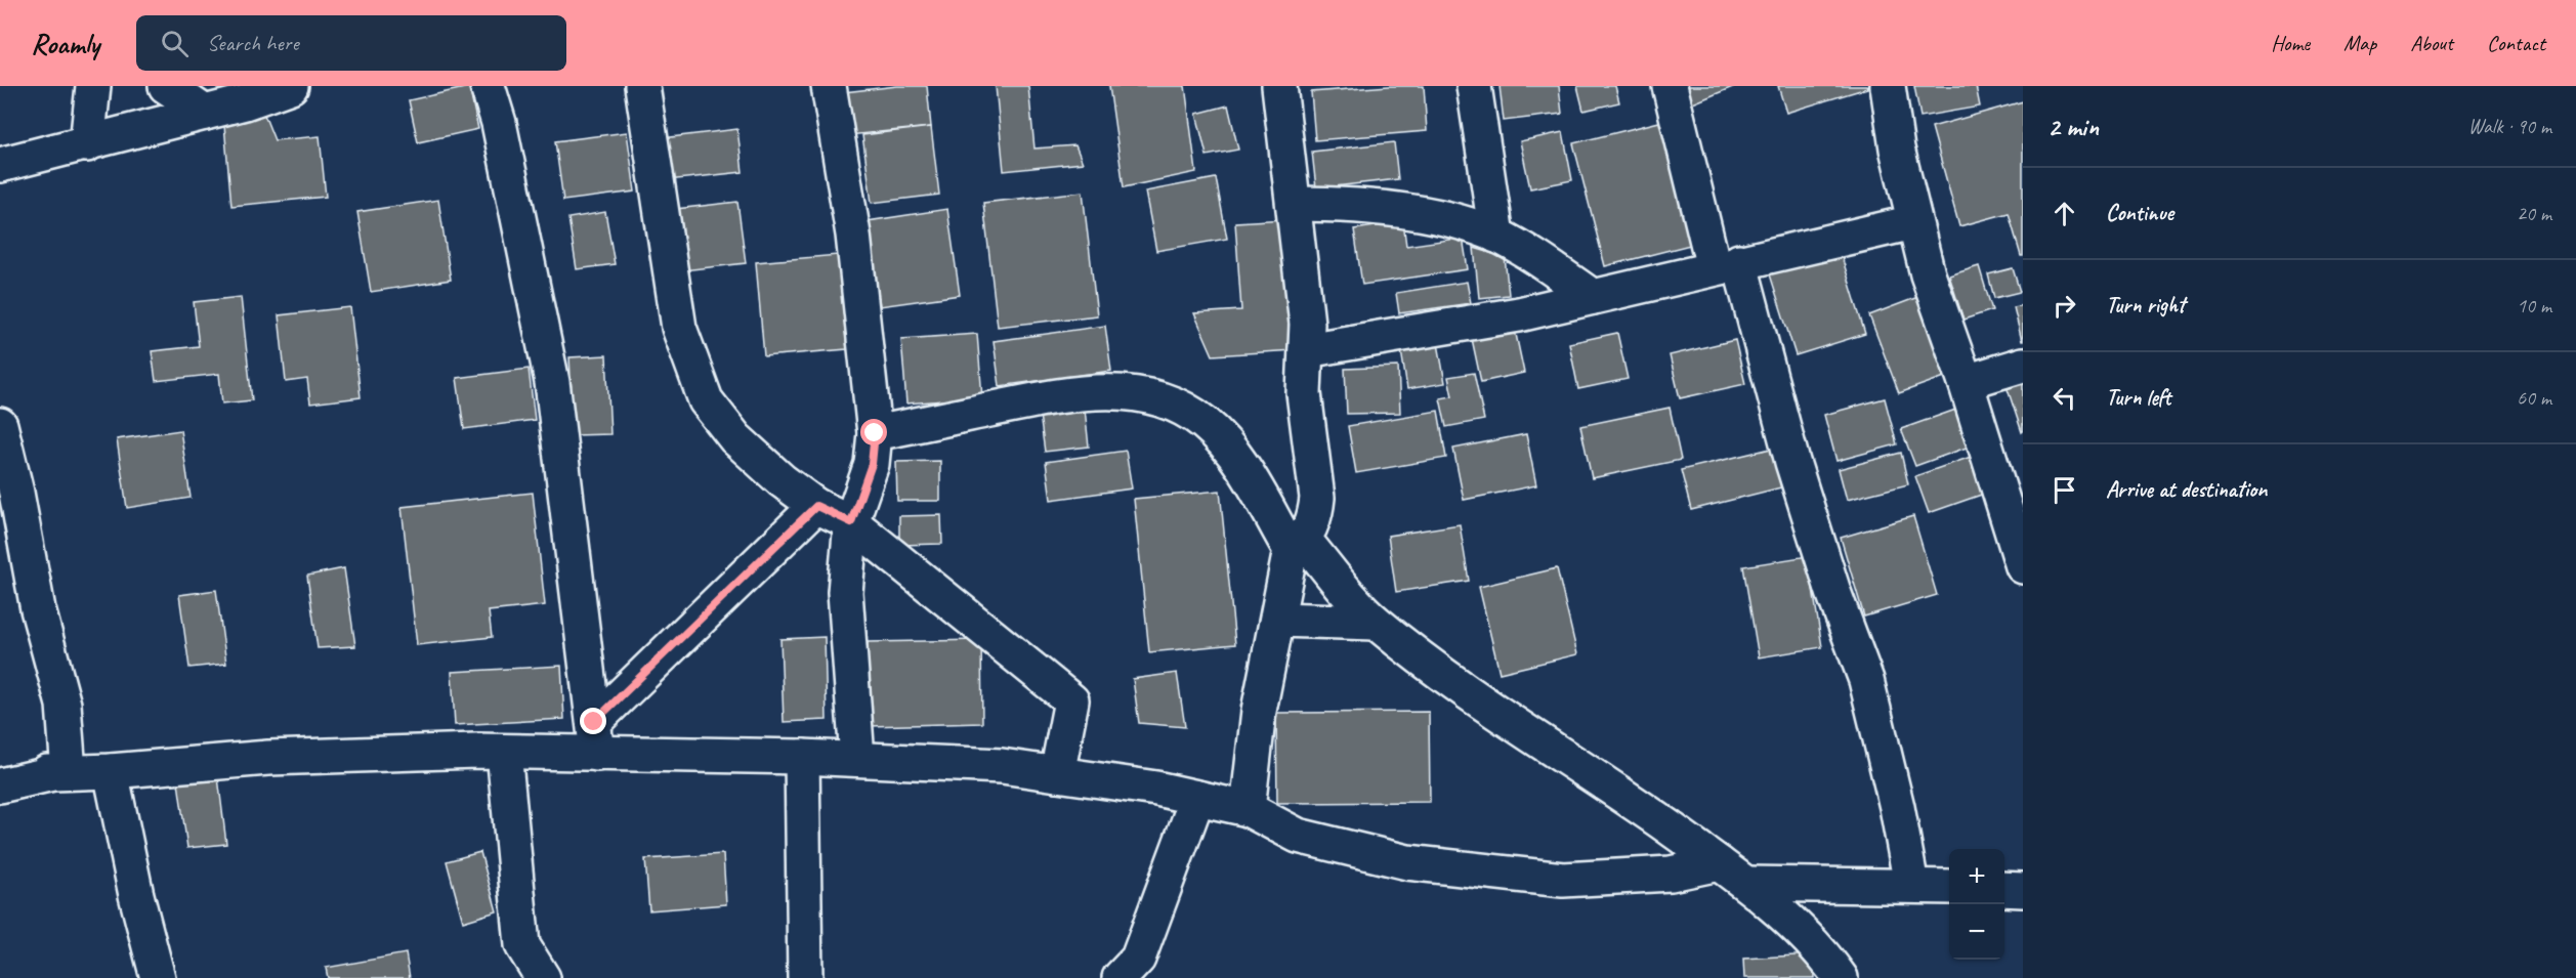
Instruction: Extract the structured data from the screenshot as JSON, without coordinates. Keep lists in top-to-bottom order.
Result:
{
  "page": {
    "header": "Roamly",
    "search": "Search here",
    "nav": [
      "Home",
      "Map",
      "About",
      "Contact"
    ],
    "heading": ["2 min", "Walk · 90 m"],
    "list": [
      ["Continue", "20 m"],
      ["Turn right", "10 m"],
      ["Turn left", "60 m"],
      "Arrive at destination"
    ],
    "map_buttons": ["+", "−"]
  }
}
